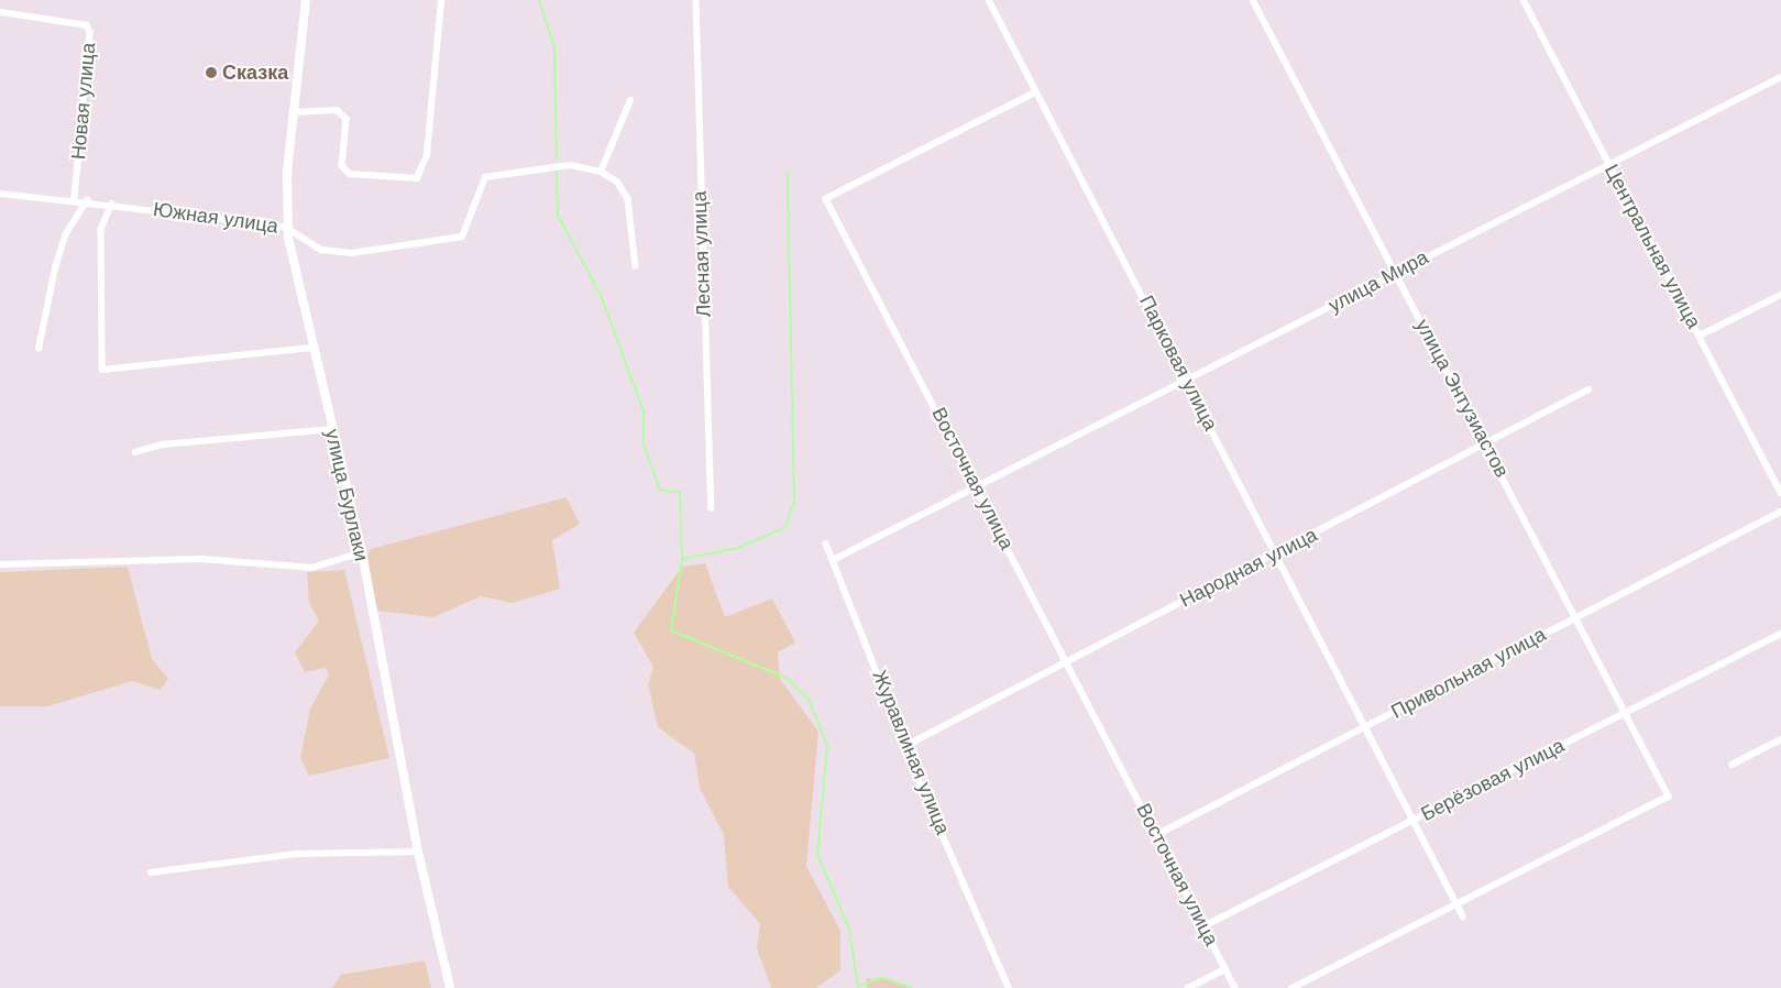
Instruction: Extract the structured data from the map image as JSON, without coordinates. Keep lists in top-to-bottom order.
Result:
{
  "streets": {
    "street": [
      "Новая улица",
      "Южная улица",
      "Центральная улица",
      "Лесная улица",
      "улица Мира",
      "Парковая улица",
      "улица Энтузиастов",
      "Восточная улица",
      "улица Бурлаки",
      "Народная улица",
      "Привольная улица",
      "Журавлиная улица",
      "Берёзовая улица"
    ]
  },
  "crossings": [
    ["Новая улица", "Южная улица"],
    ["Южная улица", "улица Бурлаки"],
    ["Центральная улица", "улица Мира"],
    ["улица Мира", "Парковая улица"],
    ["улица Мира", "улица Энтузиастов"],
    ["улица Мира", "Восточная улица"],
    ["улица Мира", "Журавлиная улица"],
    ["Парковая улица", "улица Энтузиастов"],
    ["Парковая улица", "Восточная улица"],
    ["Парковая улица", "Народная улица"],
    ["Парковая улица", "Привольная улица"],
    ["Парковая улица", "Берёзовая улица"],
    ["улица Энтузиастов", "Народная улица"],
    ["улица Энтузиастов", "Привольная улица"],
    ["улица Энтузиастов", "Берёзовая улица"],
    ["Восточная улица", "Народная улица"],
    ["Восточная улица", "Привольная улица"],
    ["Восточная улица", "Берёзовая улица"],
    ["Народная улица", "Журавлиная улица"]
  ],
  "places": ["Сказка"]
}
